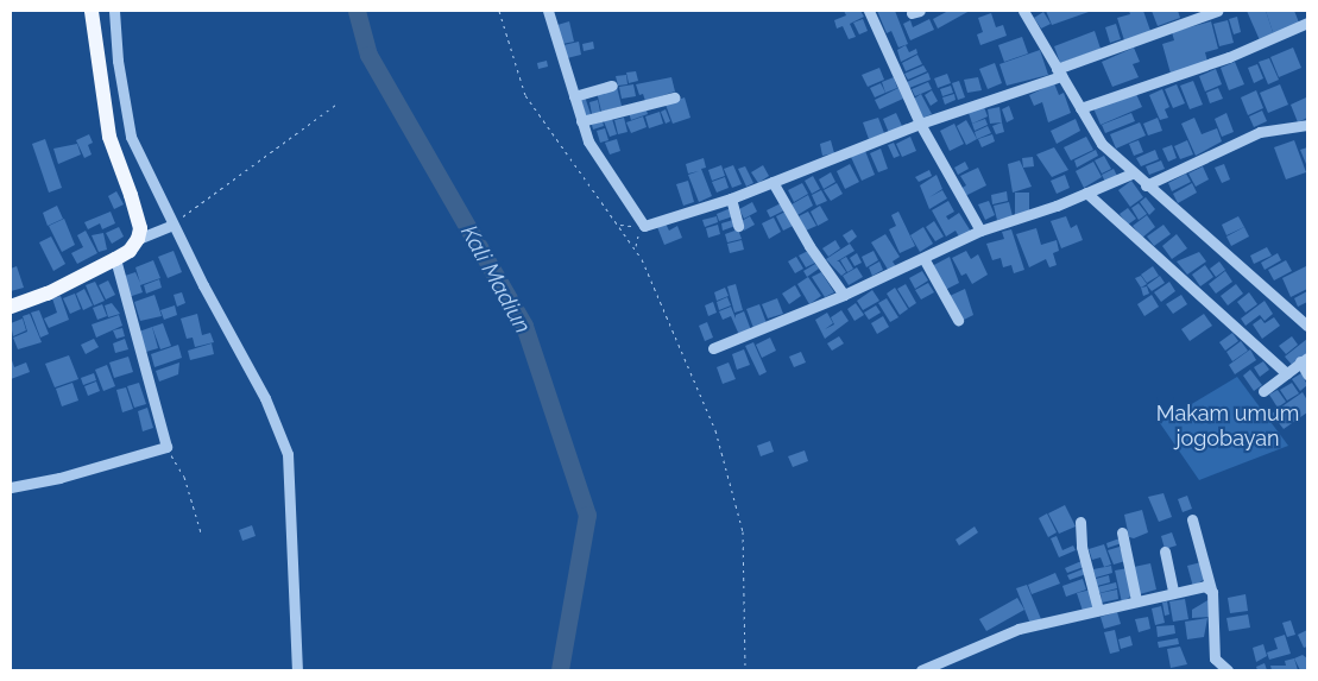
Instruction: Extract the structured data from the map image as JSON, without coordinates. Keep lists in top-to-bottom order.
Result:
{
  "water": ["Kali Madiun"],
  "parks": ["Makam umum jogobayan"]
}
